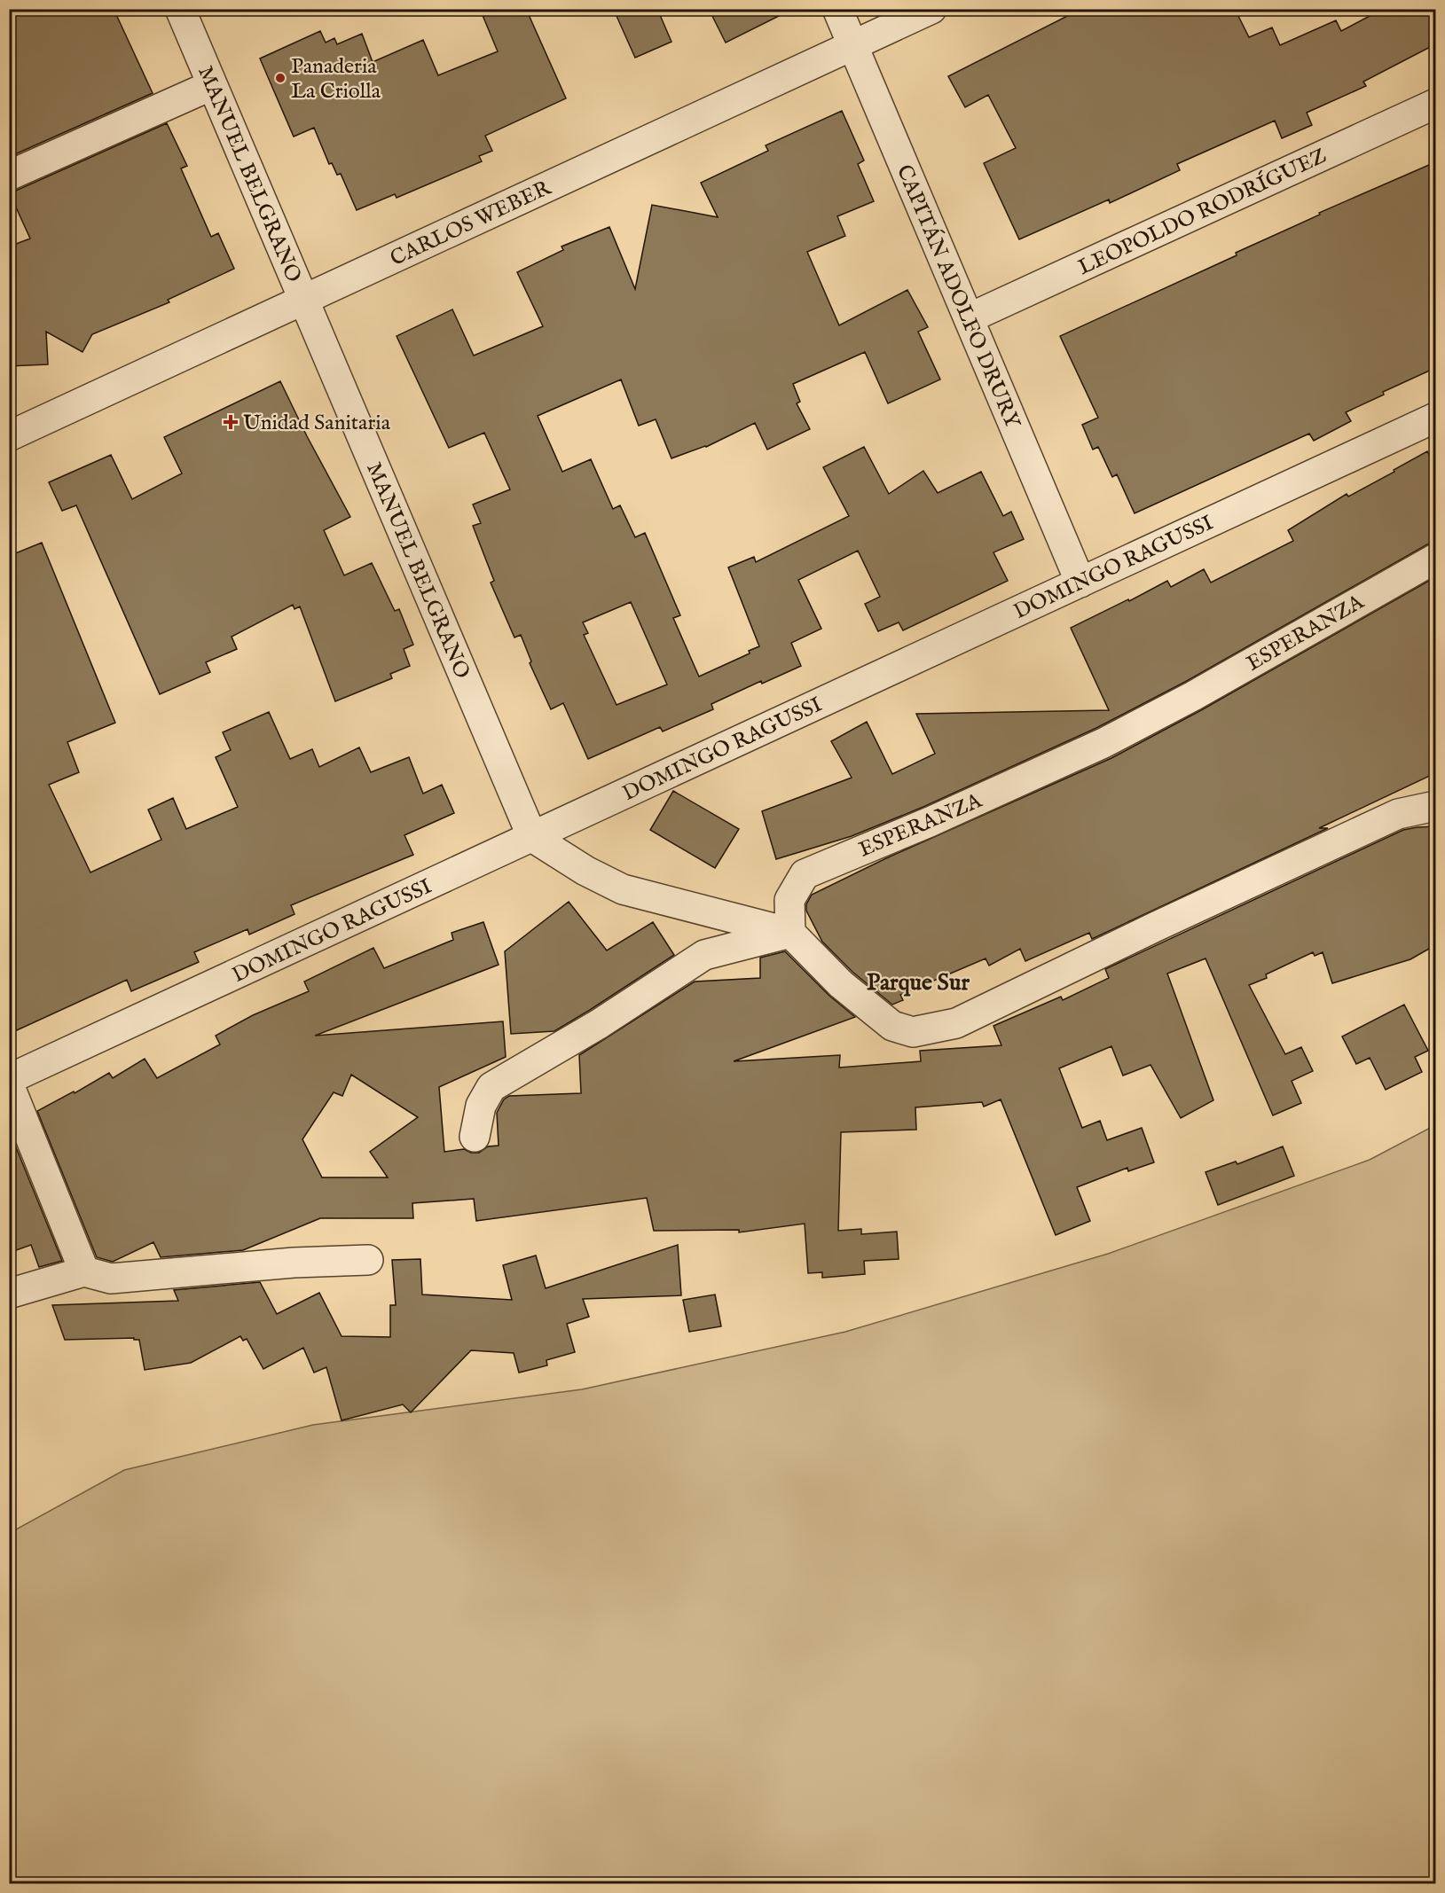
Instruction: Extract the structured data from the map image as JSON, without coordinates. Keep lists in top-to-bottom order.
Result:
{
  "streets": {
    "street": [
      "MANUEL BELGRANO",
      "LEOPOLDO RODRÍGUEZ",
      "CARLOS WEBER",
      "CAPITÁN ADOLFO DRURY",
      "DOMINGO RAGUSSI",
      "ESPERANZA"
    ]
  },
  "crossings": [
    ["MANUEL BELGRANO", "CARLOS WEBER"],
    ["MANUEL BELGRANO", "DOMINGO RAGUSSI"],
    ["LEOPOLDO RODRÍGUEZ", "CAPITÁN ADOLFO DRURY"],
    ["CARLOS WEBER", "CAPITÁN ADOLFO DRURY"],
    ["CAPITÁN ADOLFO DRURY", "DOMINGO RAGUSSI"]
  ],
  "districts": ["Parque Sur"],
  "places": {
    "other": ["Panaderia La Criolla"],
    "health": ["Unidad Sanitaria"]
  }
}
